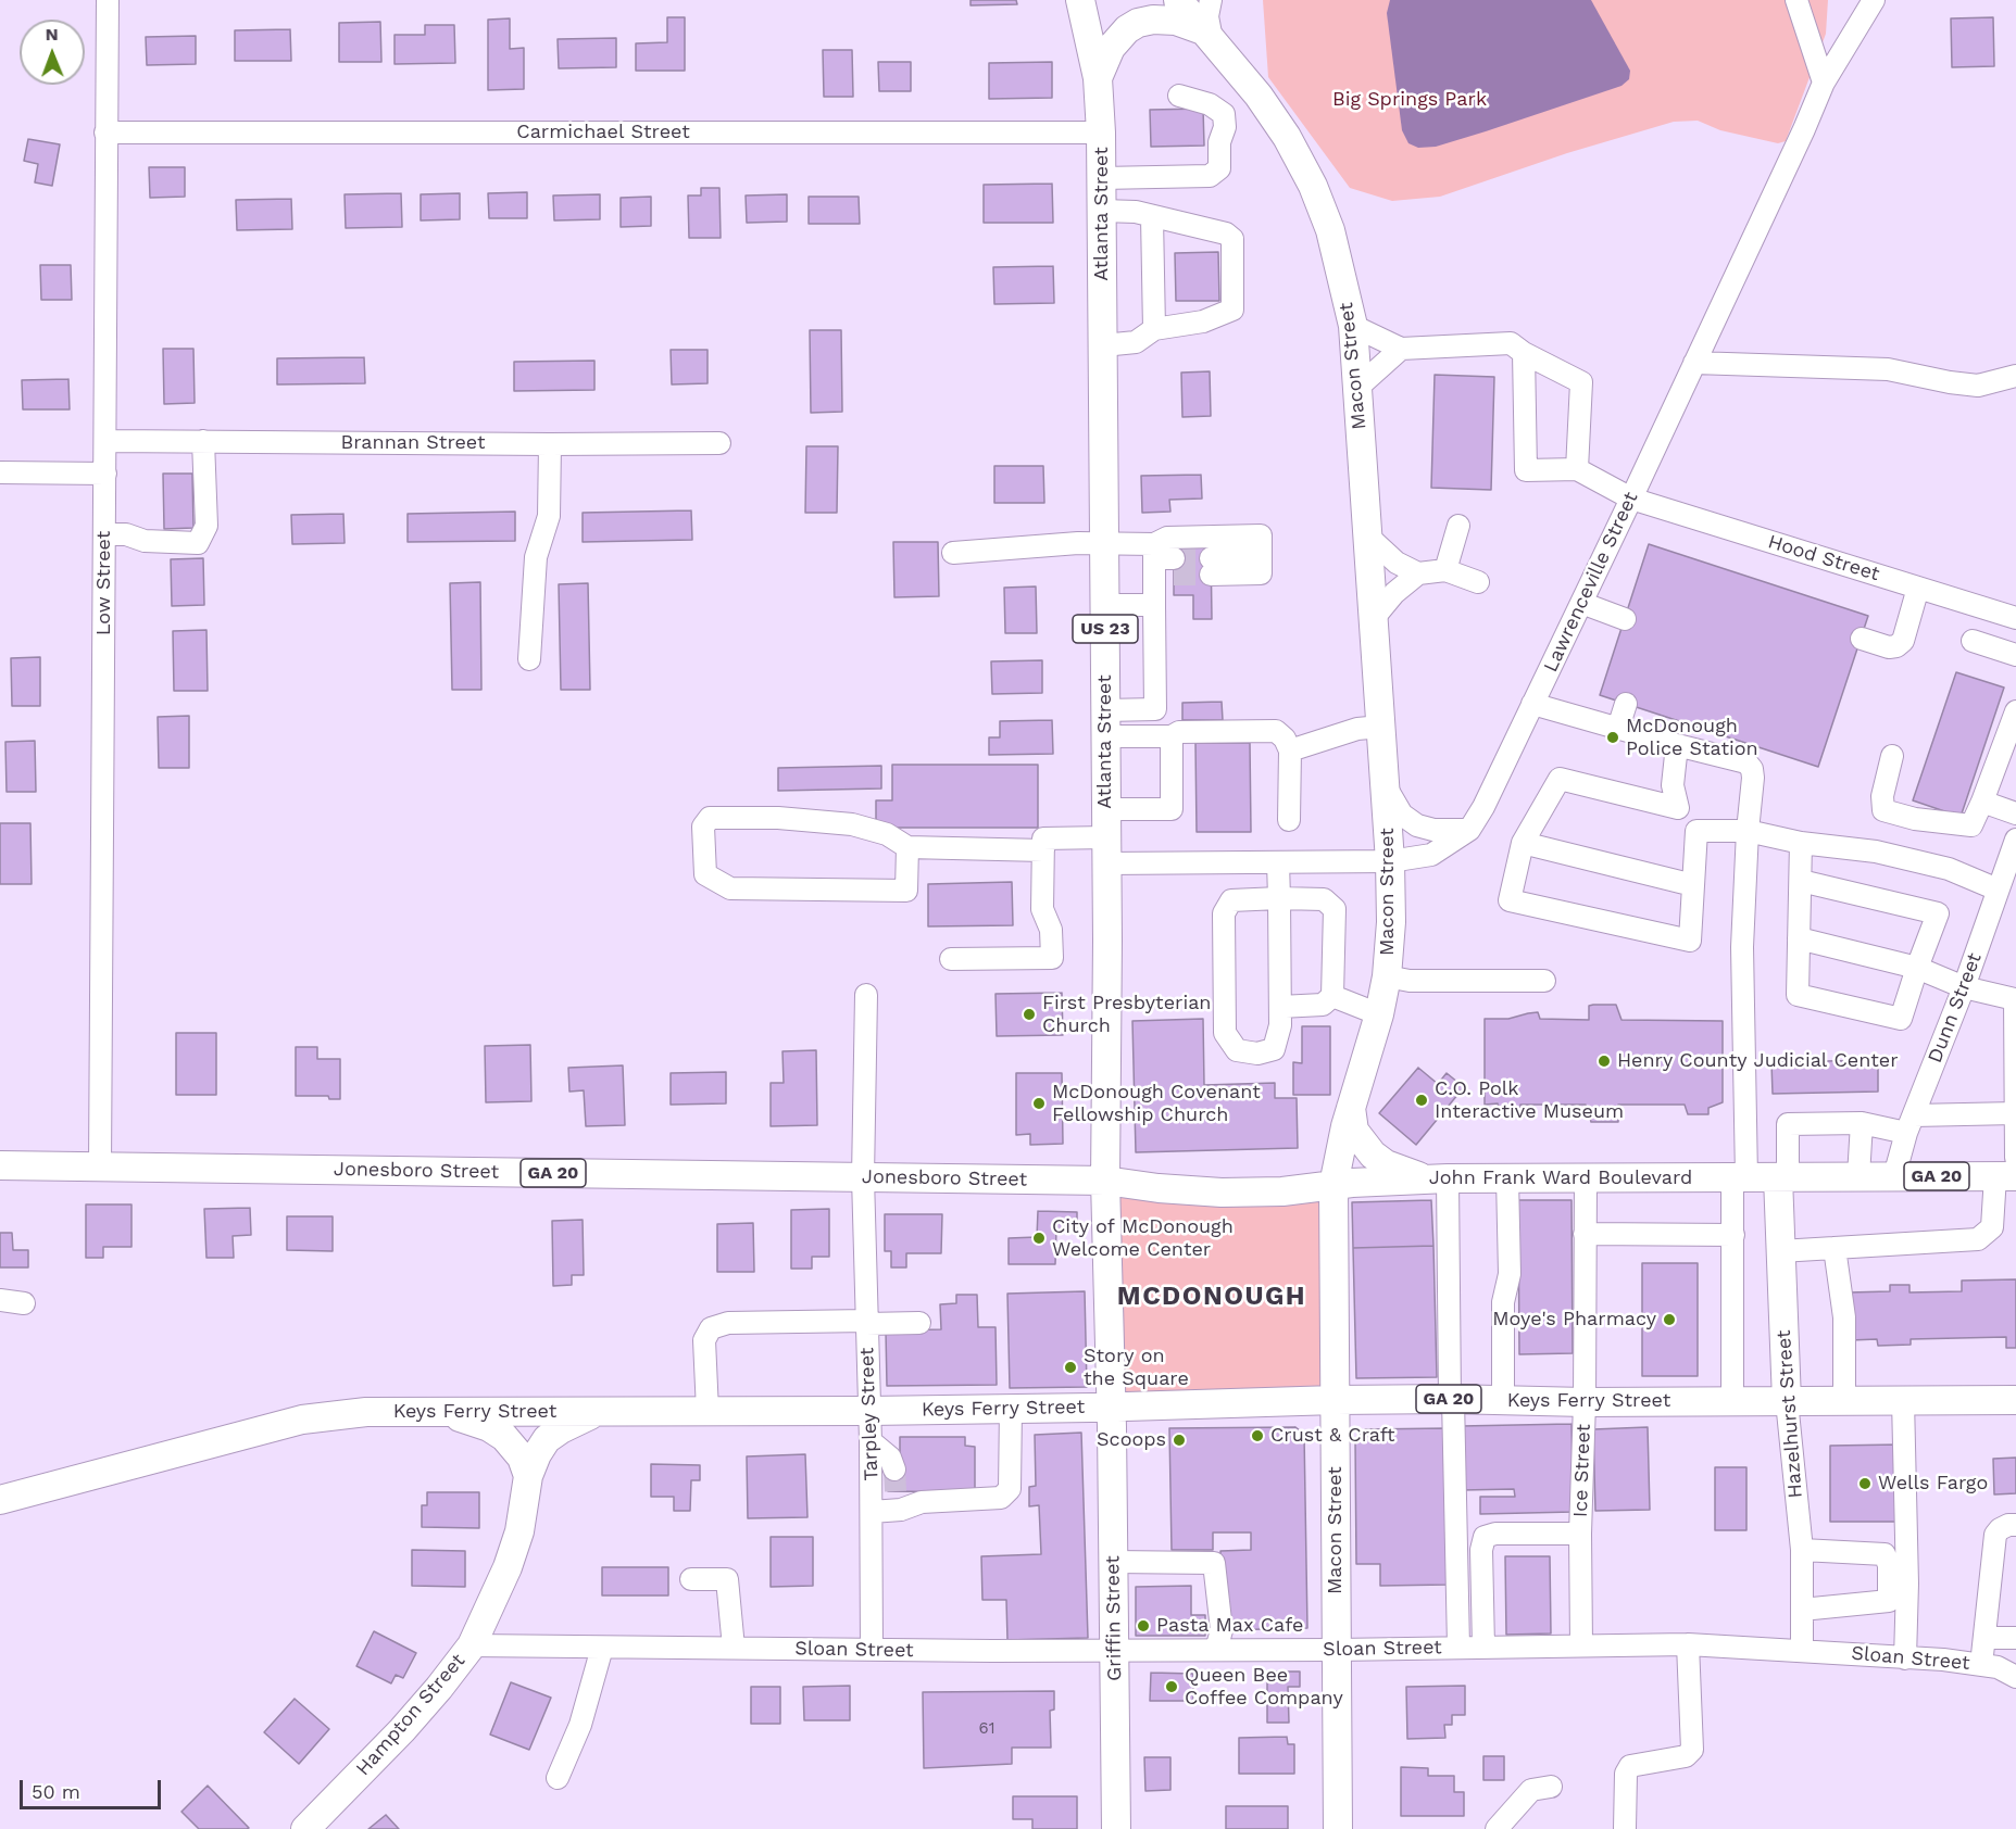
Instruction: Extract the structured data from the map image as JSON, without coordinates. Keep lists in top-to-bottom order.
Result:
{
  "streets": {
    "main road": [
      "Atlanta Street",
      "Macon Street",
      "US 23",
      "Jonesboro Street",
      "GA 20",
      "John Frank Ward Boulevard",
      "Keys Ferry Street",
      "Hazelhurst Street",
      "Griffin Street",
      "Hampton Street"
    ],
    "street": [
      "Carmichael Street",
      "Brannan Street",
      "Hood Street",
      "Lawrenceville Street",
      "Low Street",
      "Dunn Street",
      "Tarpley Street",
      "Ice Street",
      "Sloan Street"
    ]
  },
  "crossings": [
    ["Carmichael Street", "Atlanta Street"],
    ["Carmichael Street", "Low Street"],
    ["Atlanta Street", "Lawrenceville Street"],
    ["Atlanta Street", "Jonesboro Street"],
    ["Atlanta Street", "John Frank Ward Boulevard"],
    ["Atlanta Street", "Keys Ferry Street"],
    ["Atlanta Street", "Griffin Street"],
    ["Macon Street", "Lawrenceville Street"],
    ["Macon Street", "John Frank Ward Boulevard"],
    ["Macon Street", "Keys Ferry Street"],
    ["Macon Street", "Sloan Street"],
    ["Brannan Street", "Low Street"],
    ["Hood Street", "Lawrenceville Street"],
    ["Low Street", "Jonesboro Street"],
    ["Dunn Street", "John Frank Ward Boulevard"],
    ["Jonesboro Street", "John Frank Ward Boulevard"],
    ["Jonesboro Street", "Tarpley Street"],
    ["John Frank Ward Boulevard", "Hazelhurst Street"],
    ["John Frank Ward Boulevard", "Ice Street"],
    ["Keys Ferry Street", "Tarpley Street"],
    ["Keys Ferry Street", "Hazelhurst Street"],
    ["Keys Ferry Street", "Ice Street"],
    ["Keys Ferry Street", "Griffin Street"],
    ["Keys Ferry Street", "Hampton Street"],
    ["Tarpley Street", "Sloan Street"],
    ["Hazelhurst Street", "Sloan Street"],
    ["Ice Street", "Sloan Street"],
    ["Griffin Street", "Sloan Street"],
    ["Sloan Street", "Hampton Street"]
  ],
  "districts": ["MCDONOUGH"],
  "parks": ["Big Springs Park"],
  "places": [
    "McDonough Police Station",
    "First Presbyterian Church",
    "Henry County Judicial Center",
    "C.O. Polk Interactive Museum",
    "McDonough Covenant Fellowship Church",
    "City of McDonough Welcome Center",
    "Moye's Pharmacy",
    "Story on the Square",
    "Crust & Craft",
    "Scoops",
    "Wells Fargo",
    "Pasta Max Cafe",
    "Queen Bee Coffee Company"
  ],
  "house_numbers": ["61"],
  "scale_bar": "50 m",
  "north": "top"
}
